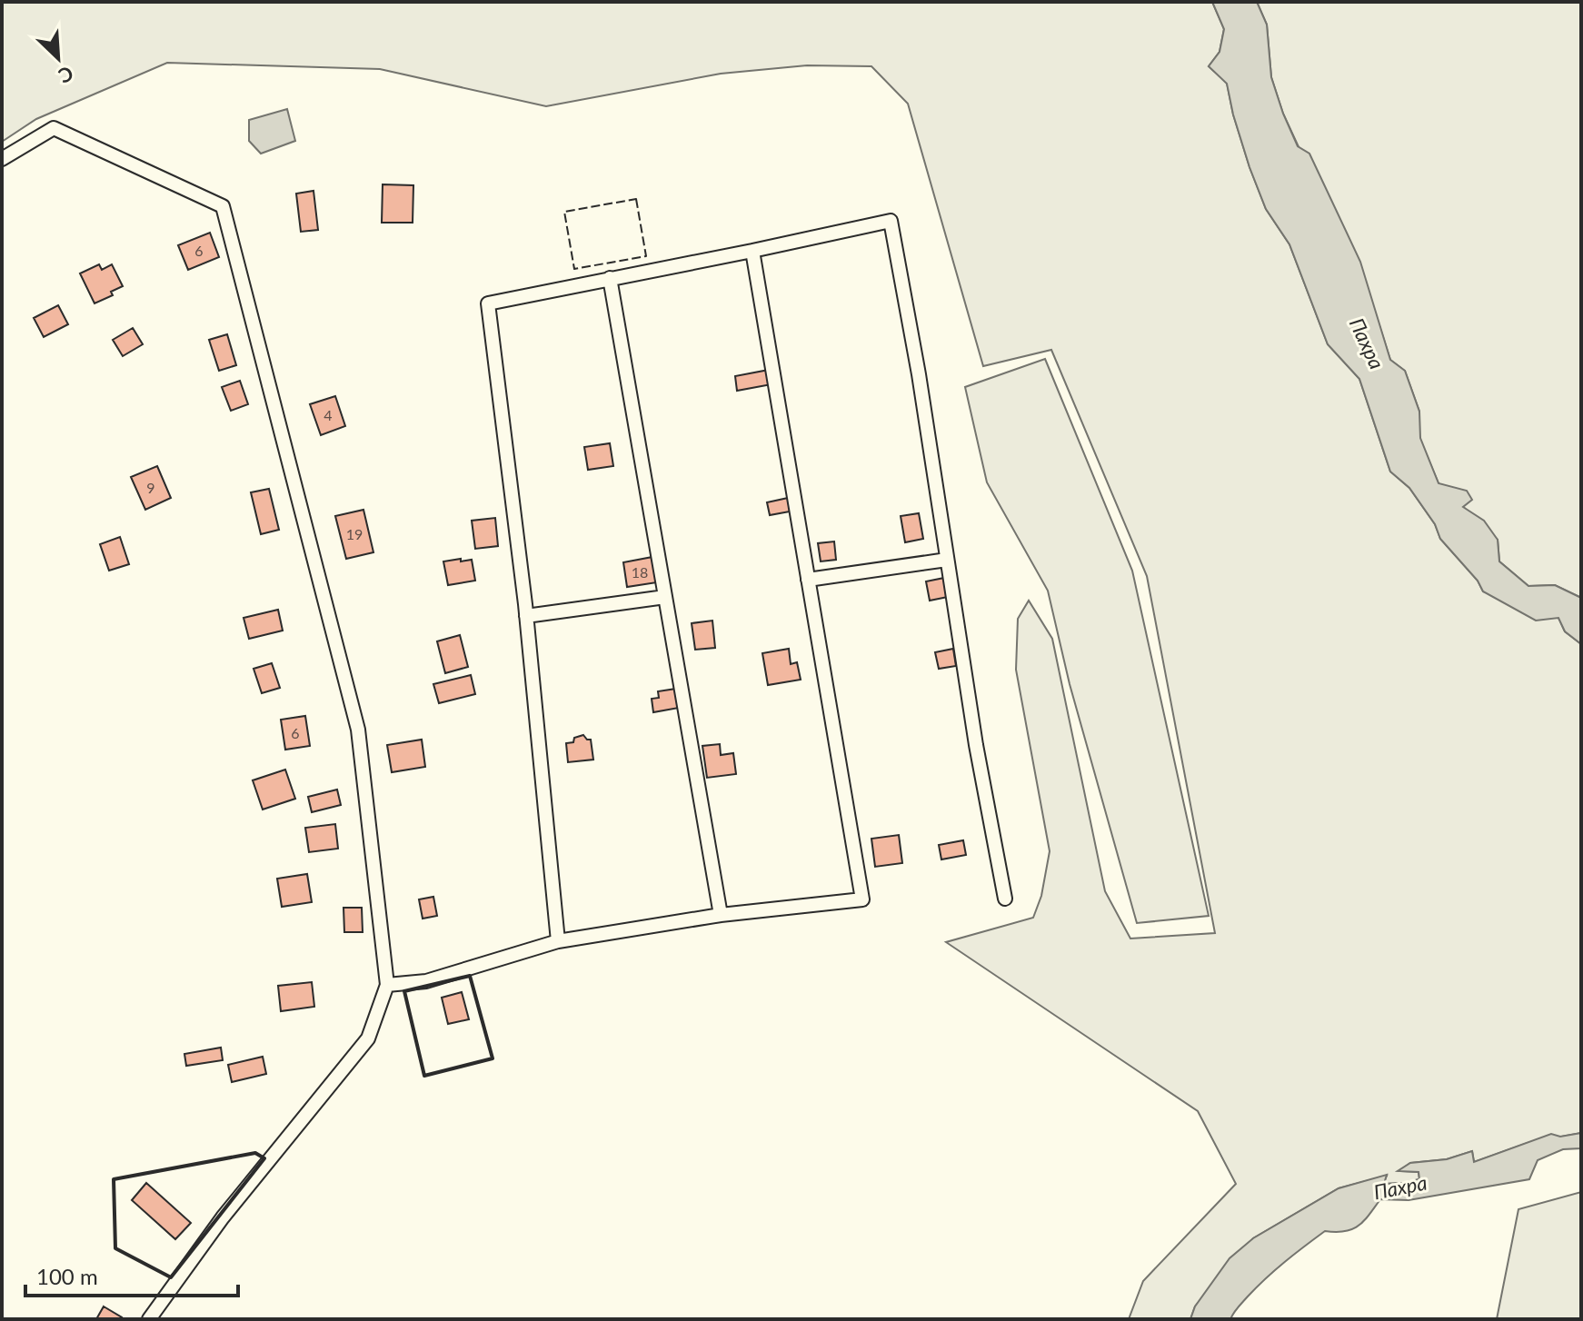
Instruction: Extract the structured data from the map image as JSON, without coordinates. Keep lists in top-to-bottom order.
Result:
{
  "water": ["Пахра"],
  "house_numbers": [
    "6",
    "4",
    "9",
    "19",
    "18",
    "6"
  ],
  "scale_bar": "100 m",
  "north": "bottom right"
}
